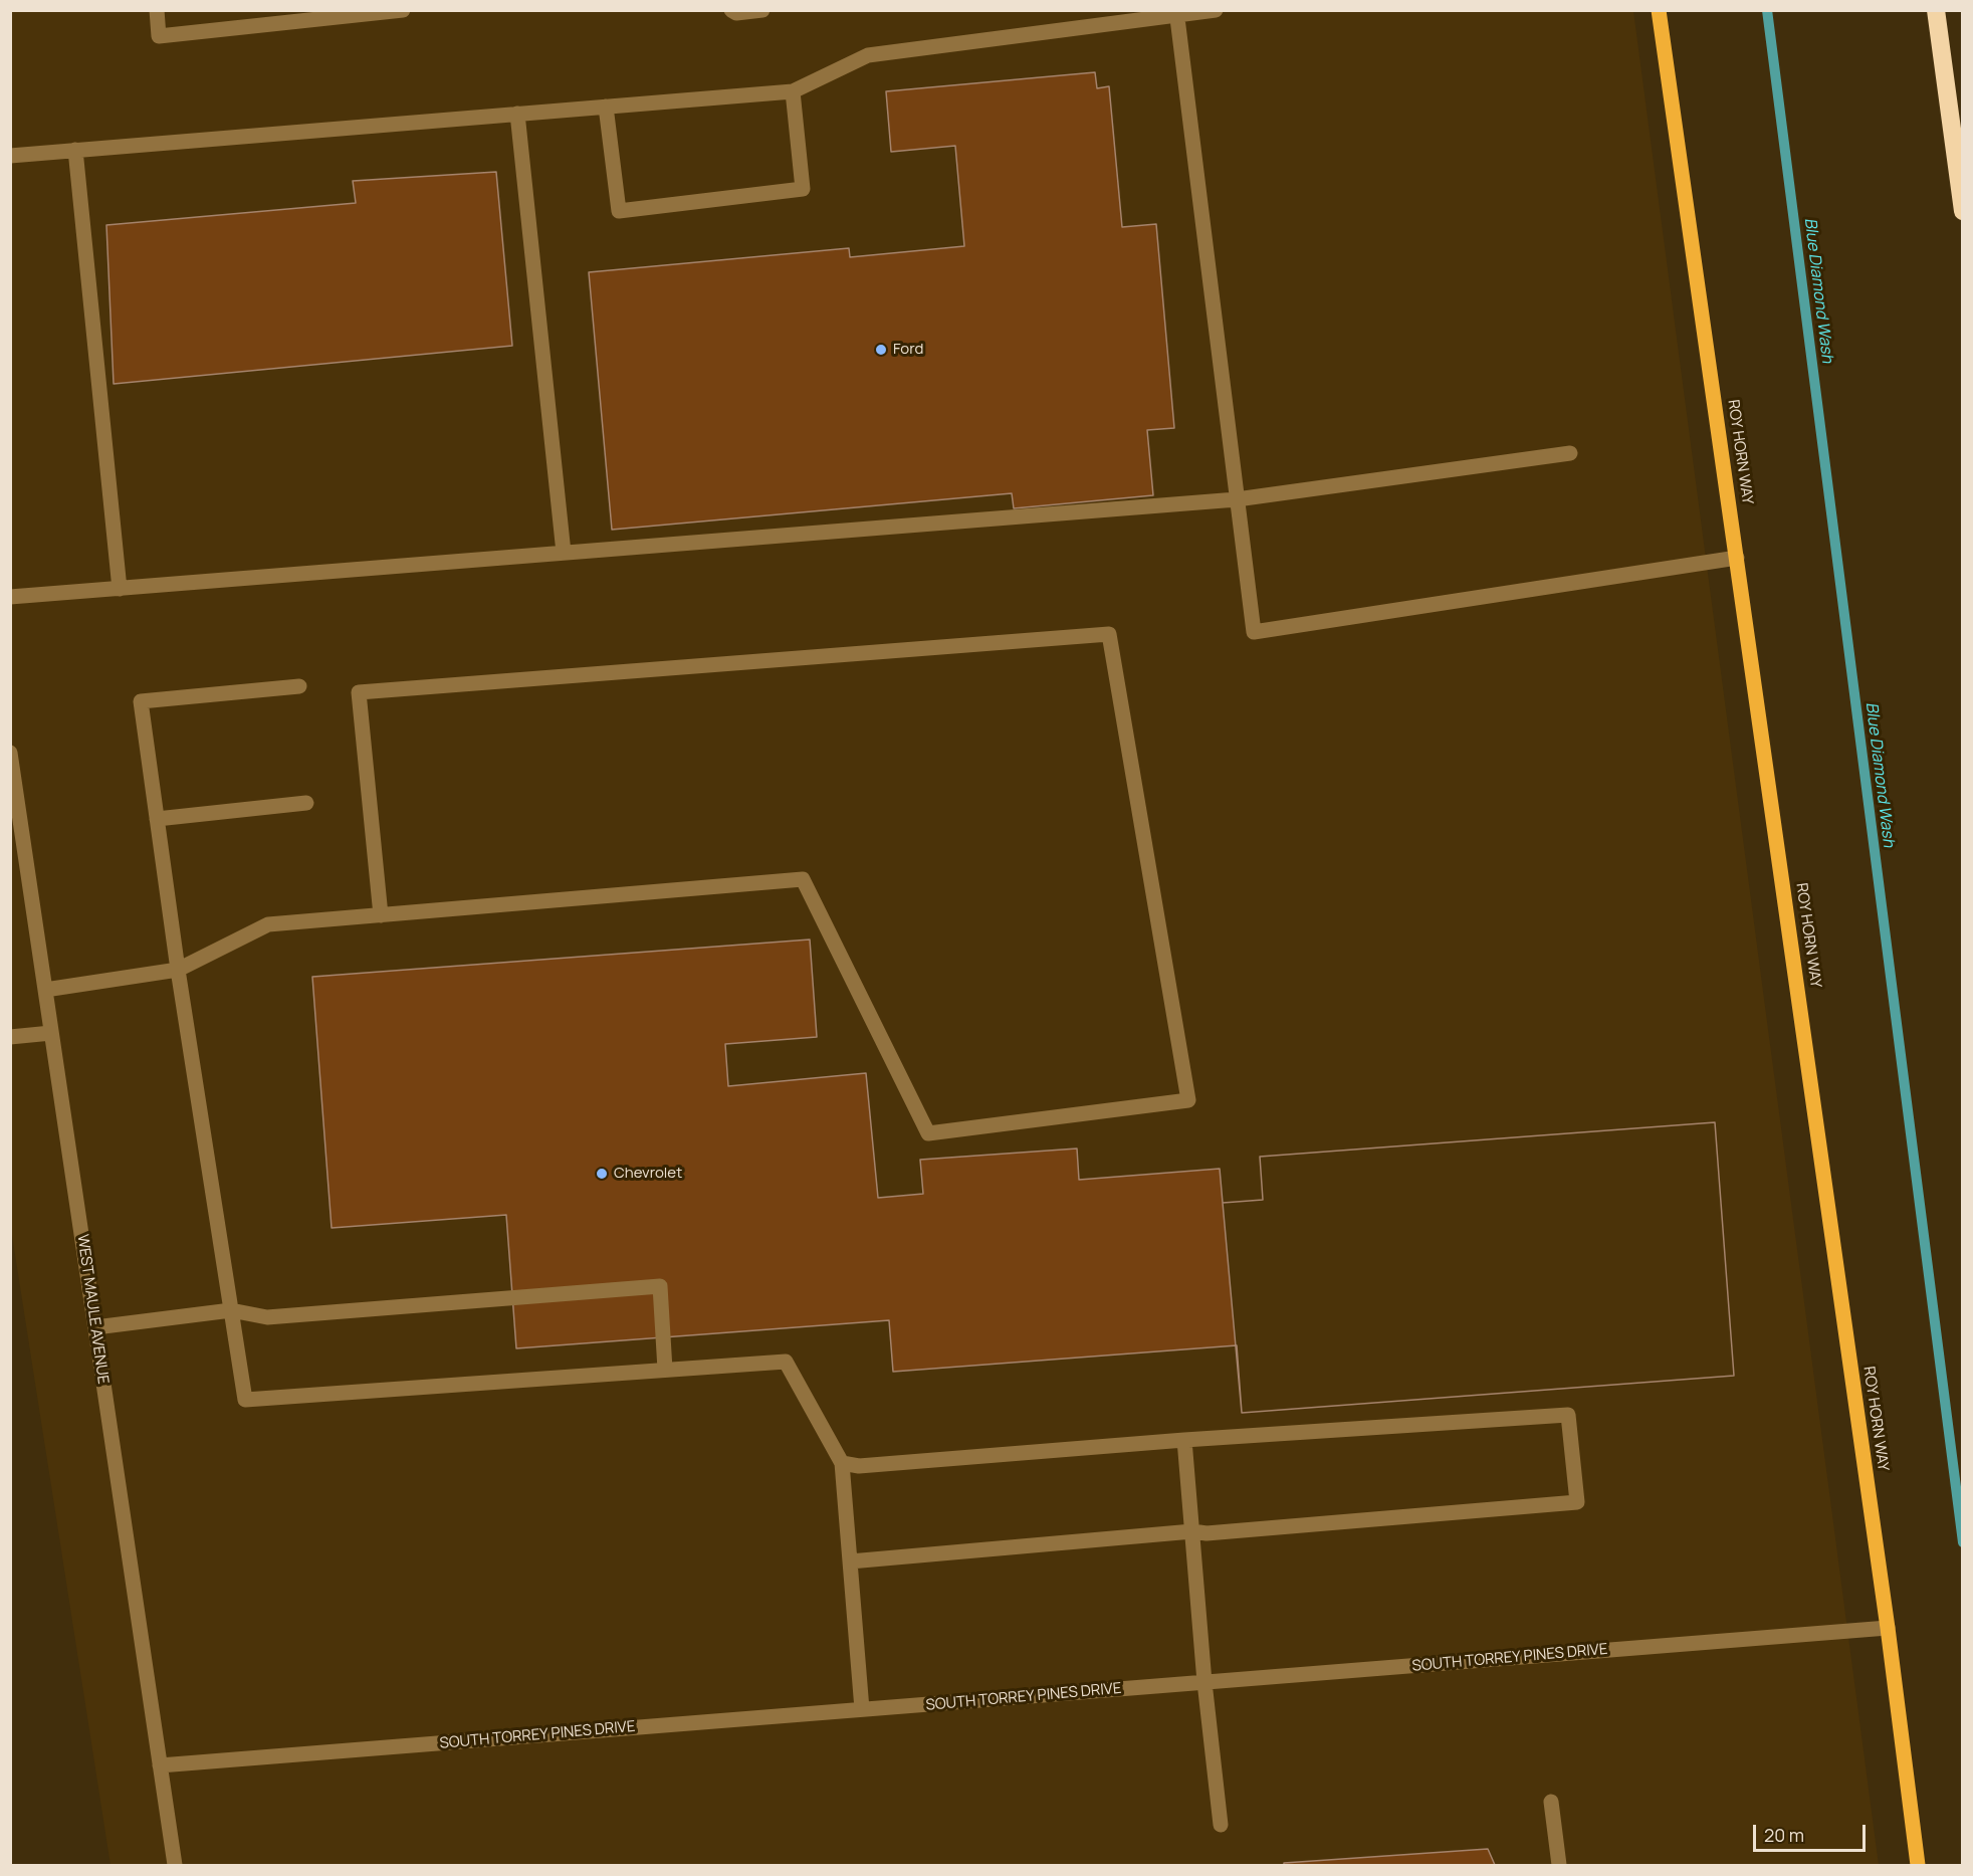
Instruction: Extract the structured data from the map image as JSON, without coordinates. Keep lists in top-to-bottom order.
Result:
{
  "streets": {
    "main road": ["ROY HORN WAY"],
    "street": ["WEST MAULE AVENUE", "SOUTH TORREY PINES DRIVE"]
  },
  "crossings": [
    ["ROY HORN WAY", "SOUTH TORREY PINES DRIVE"],
    ["WEST MAULE AVENUE", "SOUTH TORREY PINES DRIVE"]
  ],
  "water": ["Blue Diamond Wash"],
  "places": ["Ford", "Chevrolet"],
  "scale_bar": "20 m"
}
